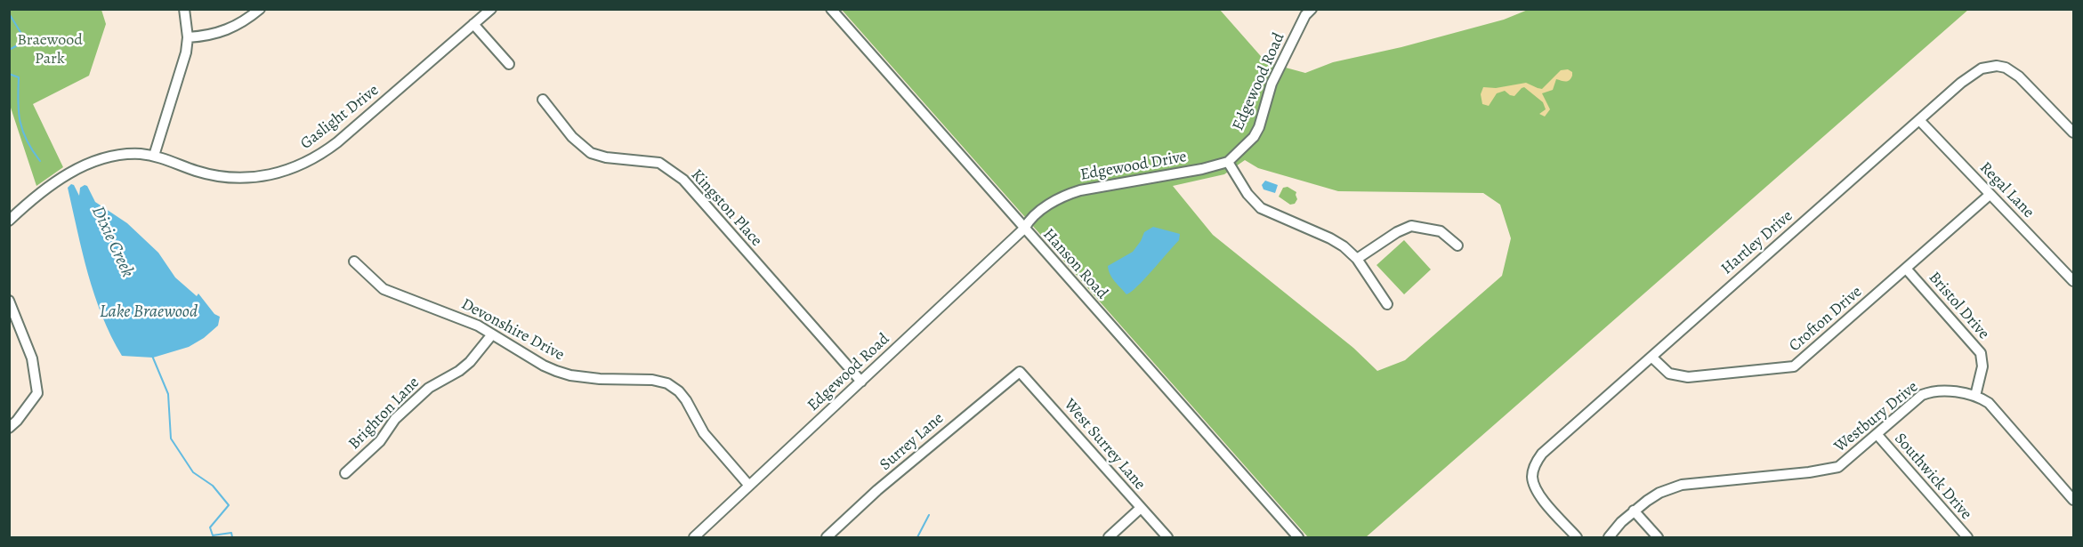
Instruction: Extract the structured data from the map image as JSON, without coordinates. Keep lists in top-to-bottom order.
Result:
{
  "streets": {
    "street": [
      "Edgewood Road",
      "Gaslight Drive",
      "Edgewood Drive",
      "Regal Lane",
      "Kingston Place",
      "Hartley Drive",
      "Hanson Road",
      "Bristol Drive",
      "Crofton Drive",
      "Devonshire Drive",
      "Brighton Lane",
      "Westbury Drive",
      "Surrey Lane",
      "West Surrey Lane",
      "Southwick Drive"
    ]
  },
  "crossings": [
    ["Edgewood Road", "Edgewood Drive"],
    ["Edgewood Road", "Kingston Place"],
    ["Edgewood Road", "Hanson Road"],
    ["Edgewood Road", "Devonshire Drive"],
    ["Edgewood Drive", "Hanson Road"],
    ["Regal Lane", "Hartley Drive"],
    ["Regal Lane", "Crofton Drive"],
    ["Hartley Drive", "Crofton Drive"],
    ["Bristol Drive", "Crofton Drive"],
    ["Bristol Drive", "Westbury Drive"],
    ["Devonshire Drive", "Brighton Lane"],
    ["Westbury Drive", "Southwick Drive"],
    ["Surrey Lane", "West Surrey Lane"]
  ],
  "water": ["Dixie Creek", "Lake Braewood"],
  "parks": ["Braewood Park"]
}
